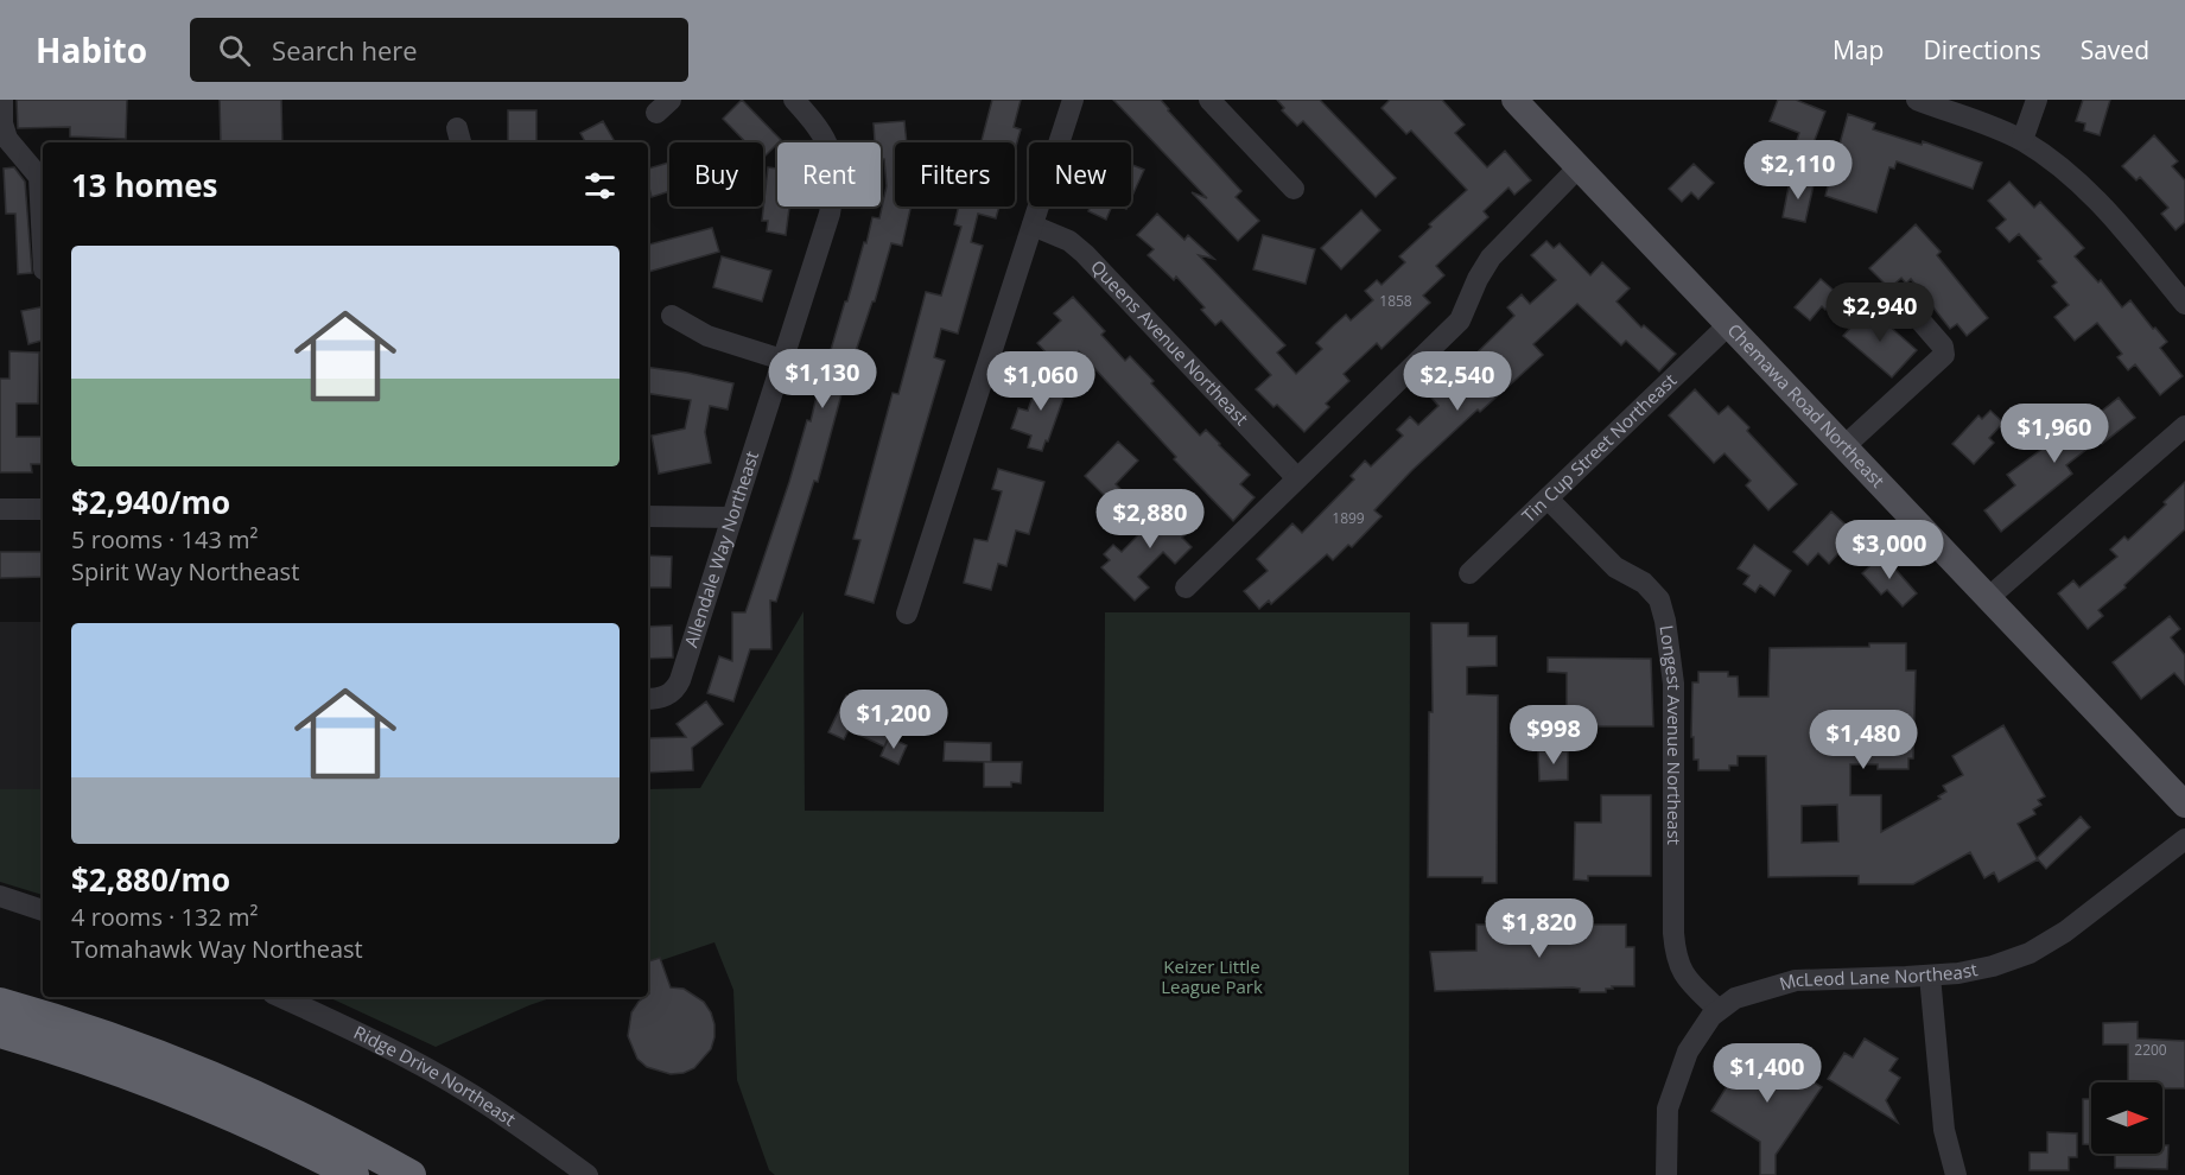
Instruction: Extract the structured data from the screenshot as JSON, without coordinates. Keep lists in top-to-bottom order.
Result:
{
  "streets": {
    "main road": ["Chemawa Road Northeast"],
    "street": [
      "Queens Avenue Northeast",
      "Tin Cup Street Northeast",
      "Allendale Way Northeast",
      "Longest Avenue Northeast",
      "McLeod Lane Northeast",
      "Ridge Drive Northeast"
    ]
  },
  "crossings": [
    ["Chemawa Road Northeast", "Tin Cup Street Northeast"],
    ["Tin Cup Street Northeast", "Longest Avenue Northeast"],
    ["Longest Avenue Northeast", "McLeod Lane Northeast"]
  ],
  "parks": ["Keizer Little League Park"],
  "house_numbers": ["1858", "1899", "2200"],
  "north": "right",
  "page": {
    "header": "Habito",
    "search": "Search here",
    "nav": ["Map", "Directions", "Saved"],
    "price": [
      "$2,110",
      "$2,940",
      "$1,130",
      "$1,060",
      "$2,540",
      "$1,960",
      "$2,880",
      "$3,000",
      "$1,200",
      "$998",
      "$1,480",
      "$1,820",
      "$1,400"
    ],
    "chip": [
      "Buy",
      "Rent",
      "Filters",
      "New"
    ],
    "heading": "13 homes",
    "list": [
      {
        "name": "$2,940/mo",
        "note": "5 rooms · 143 m² · Spirit Way Northeast"
      },
      {
        "name": "$2,880/mo",
        "note": "4 rooms · 132 m² · Tomahawk Way Northeast"
      }
    ]
  }
}
